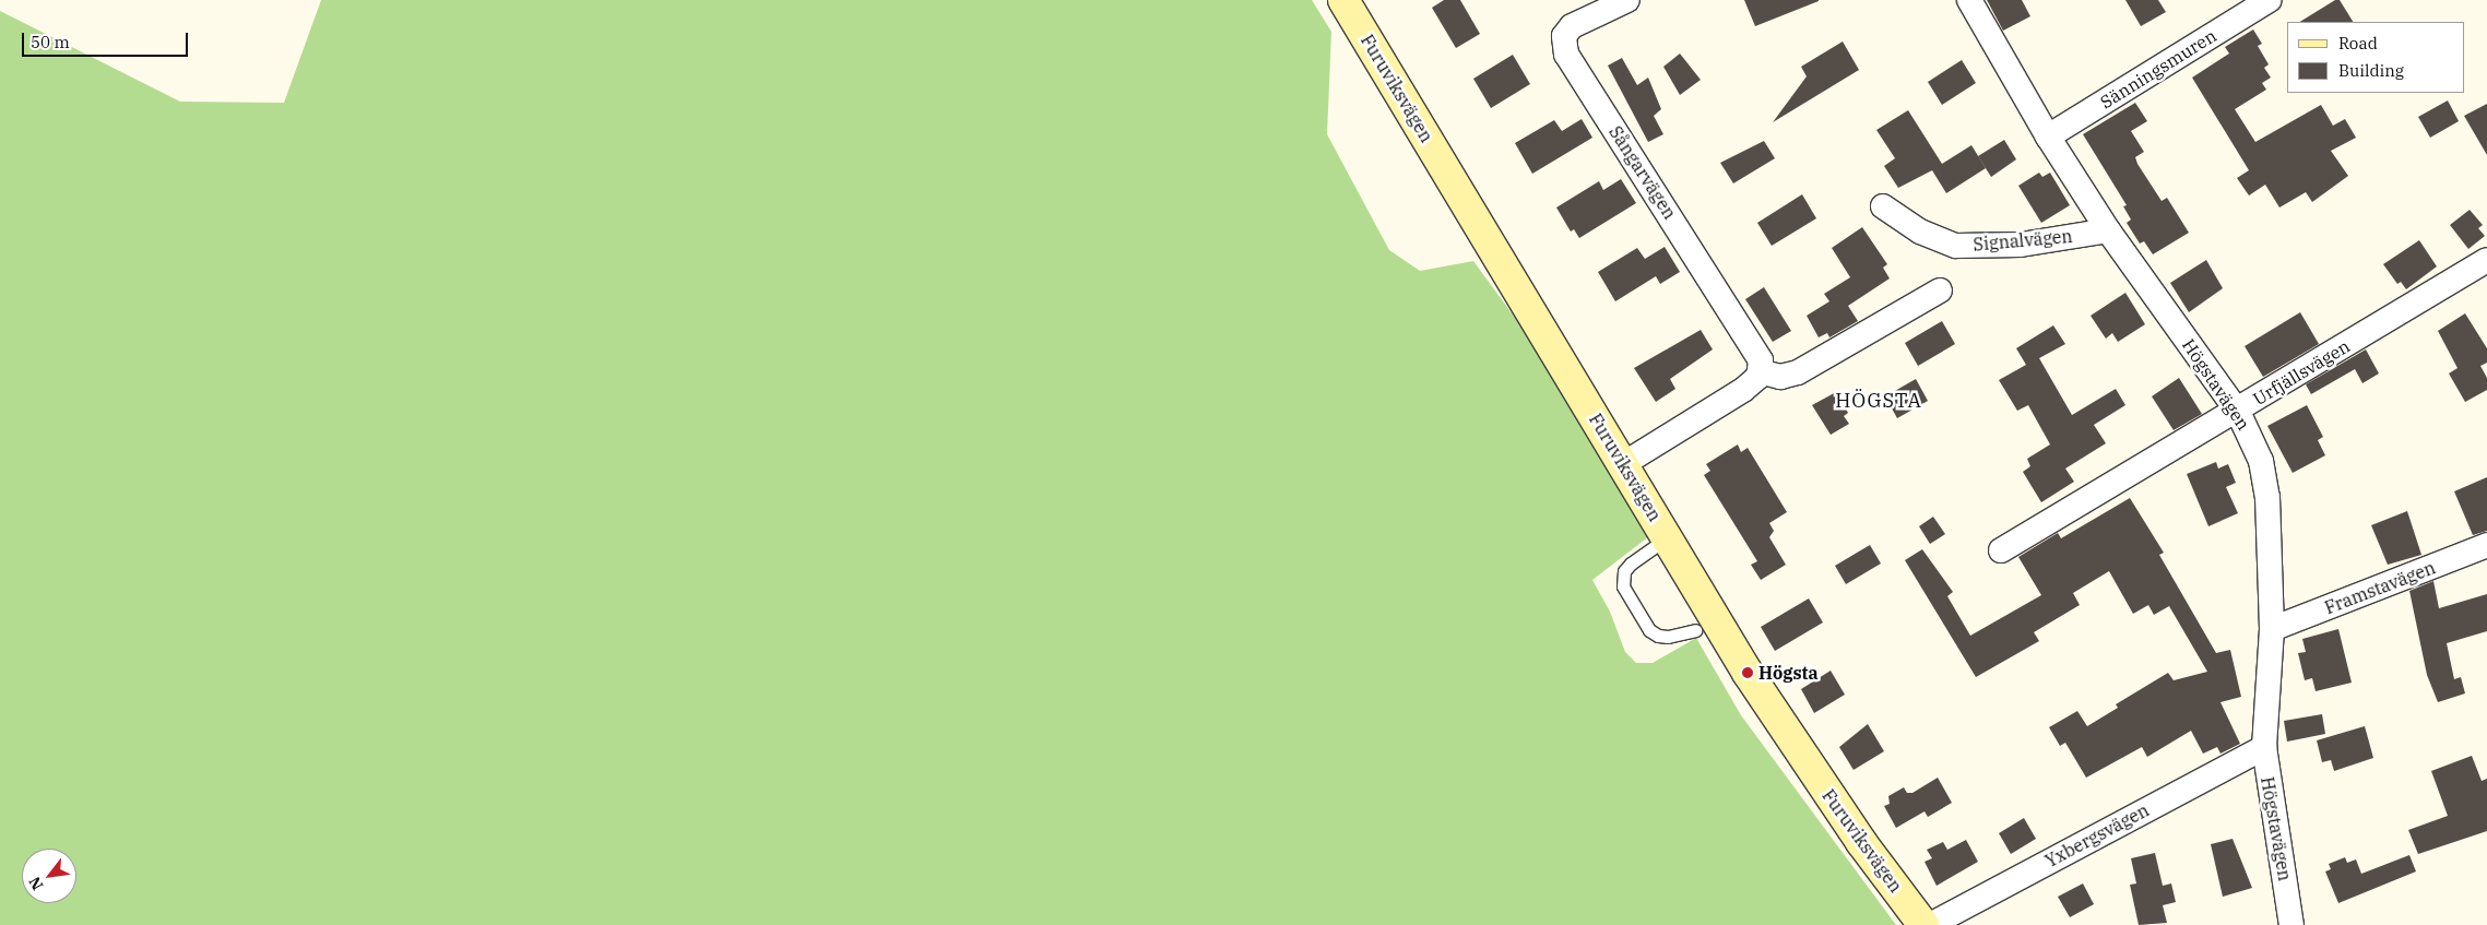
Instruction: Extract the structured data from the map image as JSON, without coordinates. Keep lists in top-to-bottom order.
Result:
{
  "streets": {
    "main road": ["Furuviksvägen"],
    "street": [
      "Sänningsmuren",
      "Sångarvägen",
      "Signalvägen",
      "Urfjällsvägen",
      "Högstavägen",
      "Framstavägen",
      "Yxbergsvägen"
    ]
  },
  "crossings": [
    ["Sänningsmuren", "Högstavägen"],
    ["Signalvägen", "Högstavägen"],
    ["Urfjällsvägen", "Högstavägen"],
    ["Högstavägen", "Framstavägen"],
    ["Högstavägen", "Yxbergsvägen"]
  ],
  "districts": ["HÖGSTA"],
  "places": ["Högsta"],
  "legend": ["Road", "Building"],
  "scale_bar": "50 m",
  "north": "bottom left"
}
